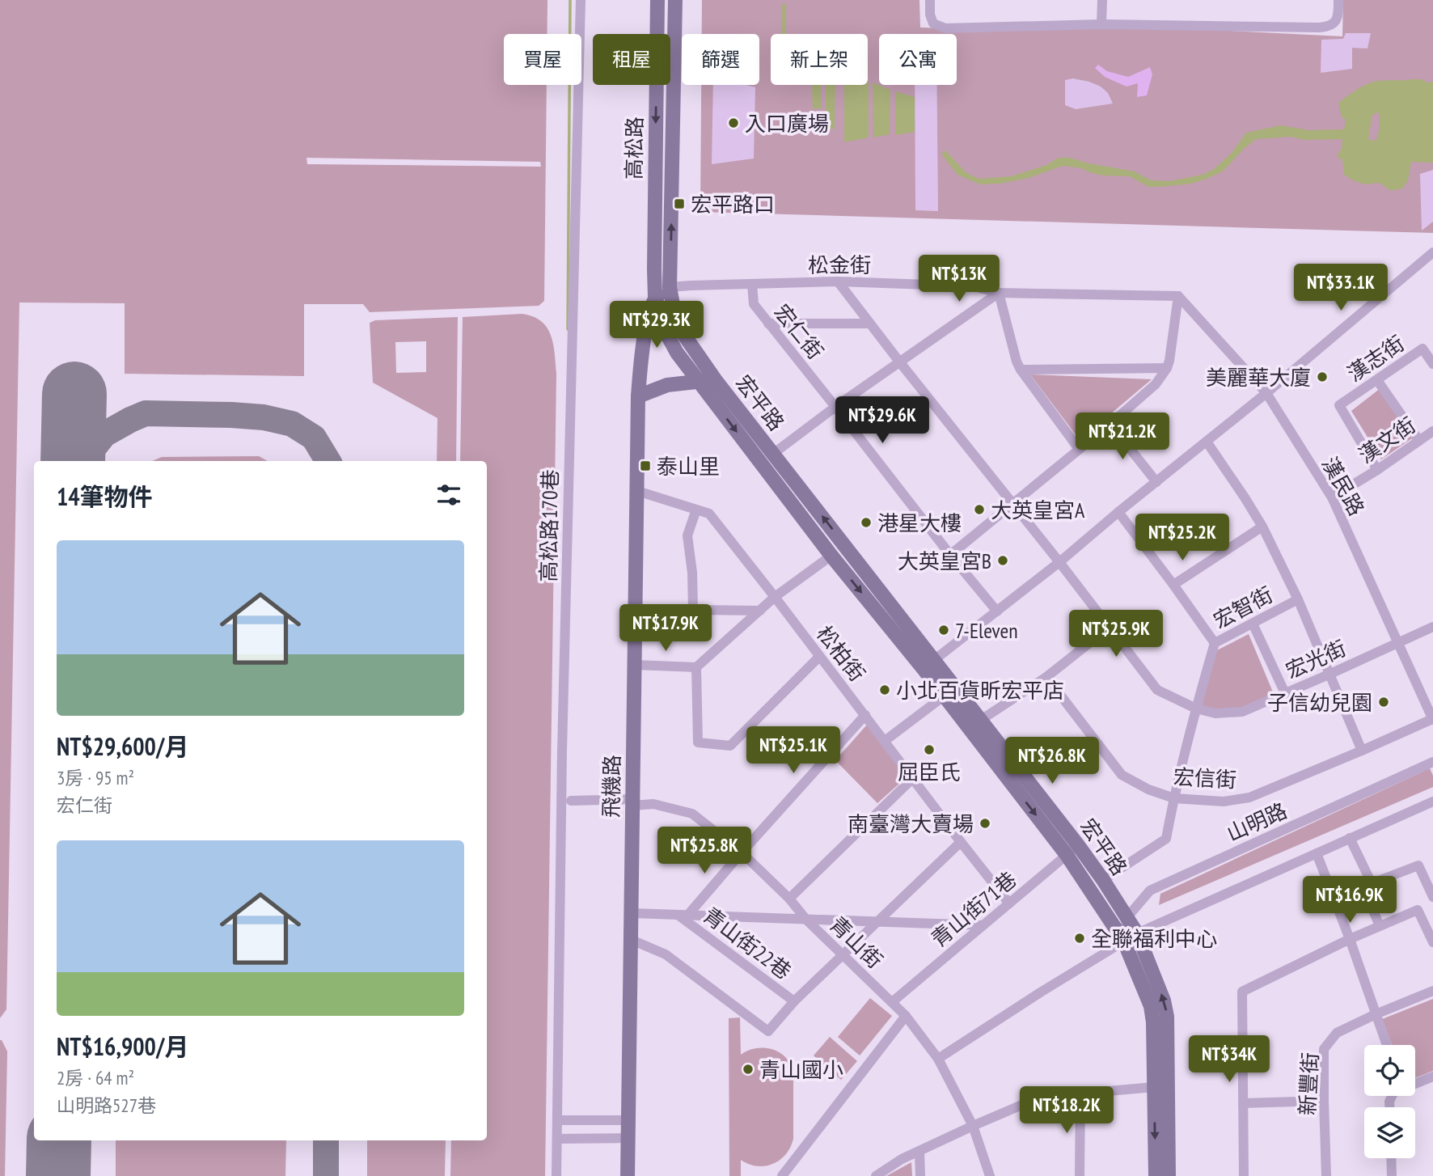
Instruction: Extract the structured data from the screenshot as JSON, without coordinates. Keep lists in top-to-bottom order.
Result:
{
  "streets": {
    "street": [
      "高松路",
      "松金街",
      "宏仁街",
      "漢志街",
      "宏平路",
      "漢文街",
      "漢民路",
      "高松路170巷",
      "宏智街",
      "松柏街",
      "宏光街",
      "宏信街",
      "飛機路",
      "山明路",
      "青山街71巷",
      "青山街",
      "青山街22巷",
      "新豐街"
    ]
  },
  "crossings": [
    ["高松路", "松金街"],
    ["高松路", "宏平路"],
    ["高松路", "飛機路"],
    ["松金街", "宏仁街"],
    ["松金街", "宏平路"],
    ["松金街", "漢民路"],
    ["松金街", "宏光街"],
    ["漢志街", "漢文街"],
    ["宏平路", "宏智街"],
    ["宏平路", "飛機路"],
    ["宏平路", "山明路"],
    ["宏平路", "青山街71巷"],
    ["漢文街", "漢民路"],
    ["漢民路", "宏光街"],
    ["漢民路", "宏信街"],
    ["宏智街", "宏光街"],
    ["宏智街", "宏信街"],
    ["松柏街", "飛機路"],
    ["松柏街", "青山街71巷"],
    ["松柏街", "青山街22巷"],
    ["飛機路", "青山街"],
    ["青山街71巷", "青山街"],
    ["青山街", "青山街22巷"]
  ],
  "places": {
    "other": [
      "入口廣場",
      "美麗華大廈",
      "大英皇宮A",
      "港星大樓",
      "大英皇宮B",
      "7-Eleven",
      "小北百貨昕宏平店",
      "子信幼兒園",
      "屈臣氏",
      "南臺灣大賣場",
      "全聯福利中心",
      "青山國小"
    ],
    "transit": ["宏平路口", "泰山里"]
  },
  "page": {
    "chip": [
      "買屋",
      "租屋",
      "篩選",
      "新上架",
      "公寓"
    ],
    "price": [
      "NT$13K",
      "NT$33.1K",
      "NT$29.3K",
      "NT$29.6K",
      "NT$21.2K",
      "NT$25.2K",
      "NT$17.9K",
      "NT$25.9K",
      "NT$25.1K",
      "NT$26.8K",
      "NT$25.8K",
      "NT$16.9K",
      "NT$34K",
      "NT$18.2K"
    ],
    "heading": "14筆物件",
    "list": [
      {
        "name": "NT$29,600/月",
        "note": "3房 · 95 m² · 宏仁街"
      },
      {
        "name": "NT$16,900/月",
        "note": "2房 · 64 m² · 山明路527巷"
      }
    ]
  }
}
